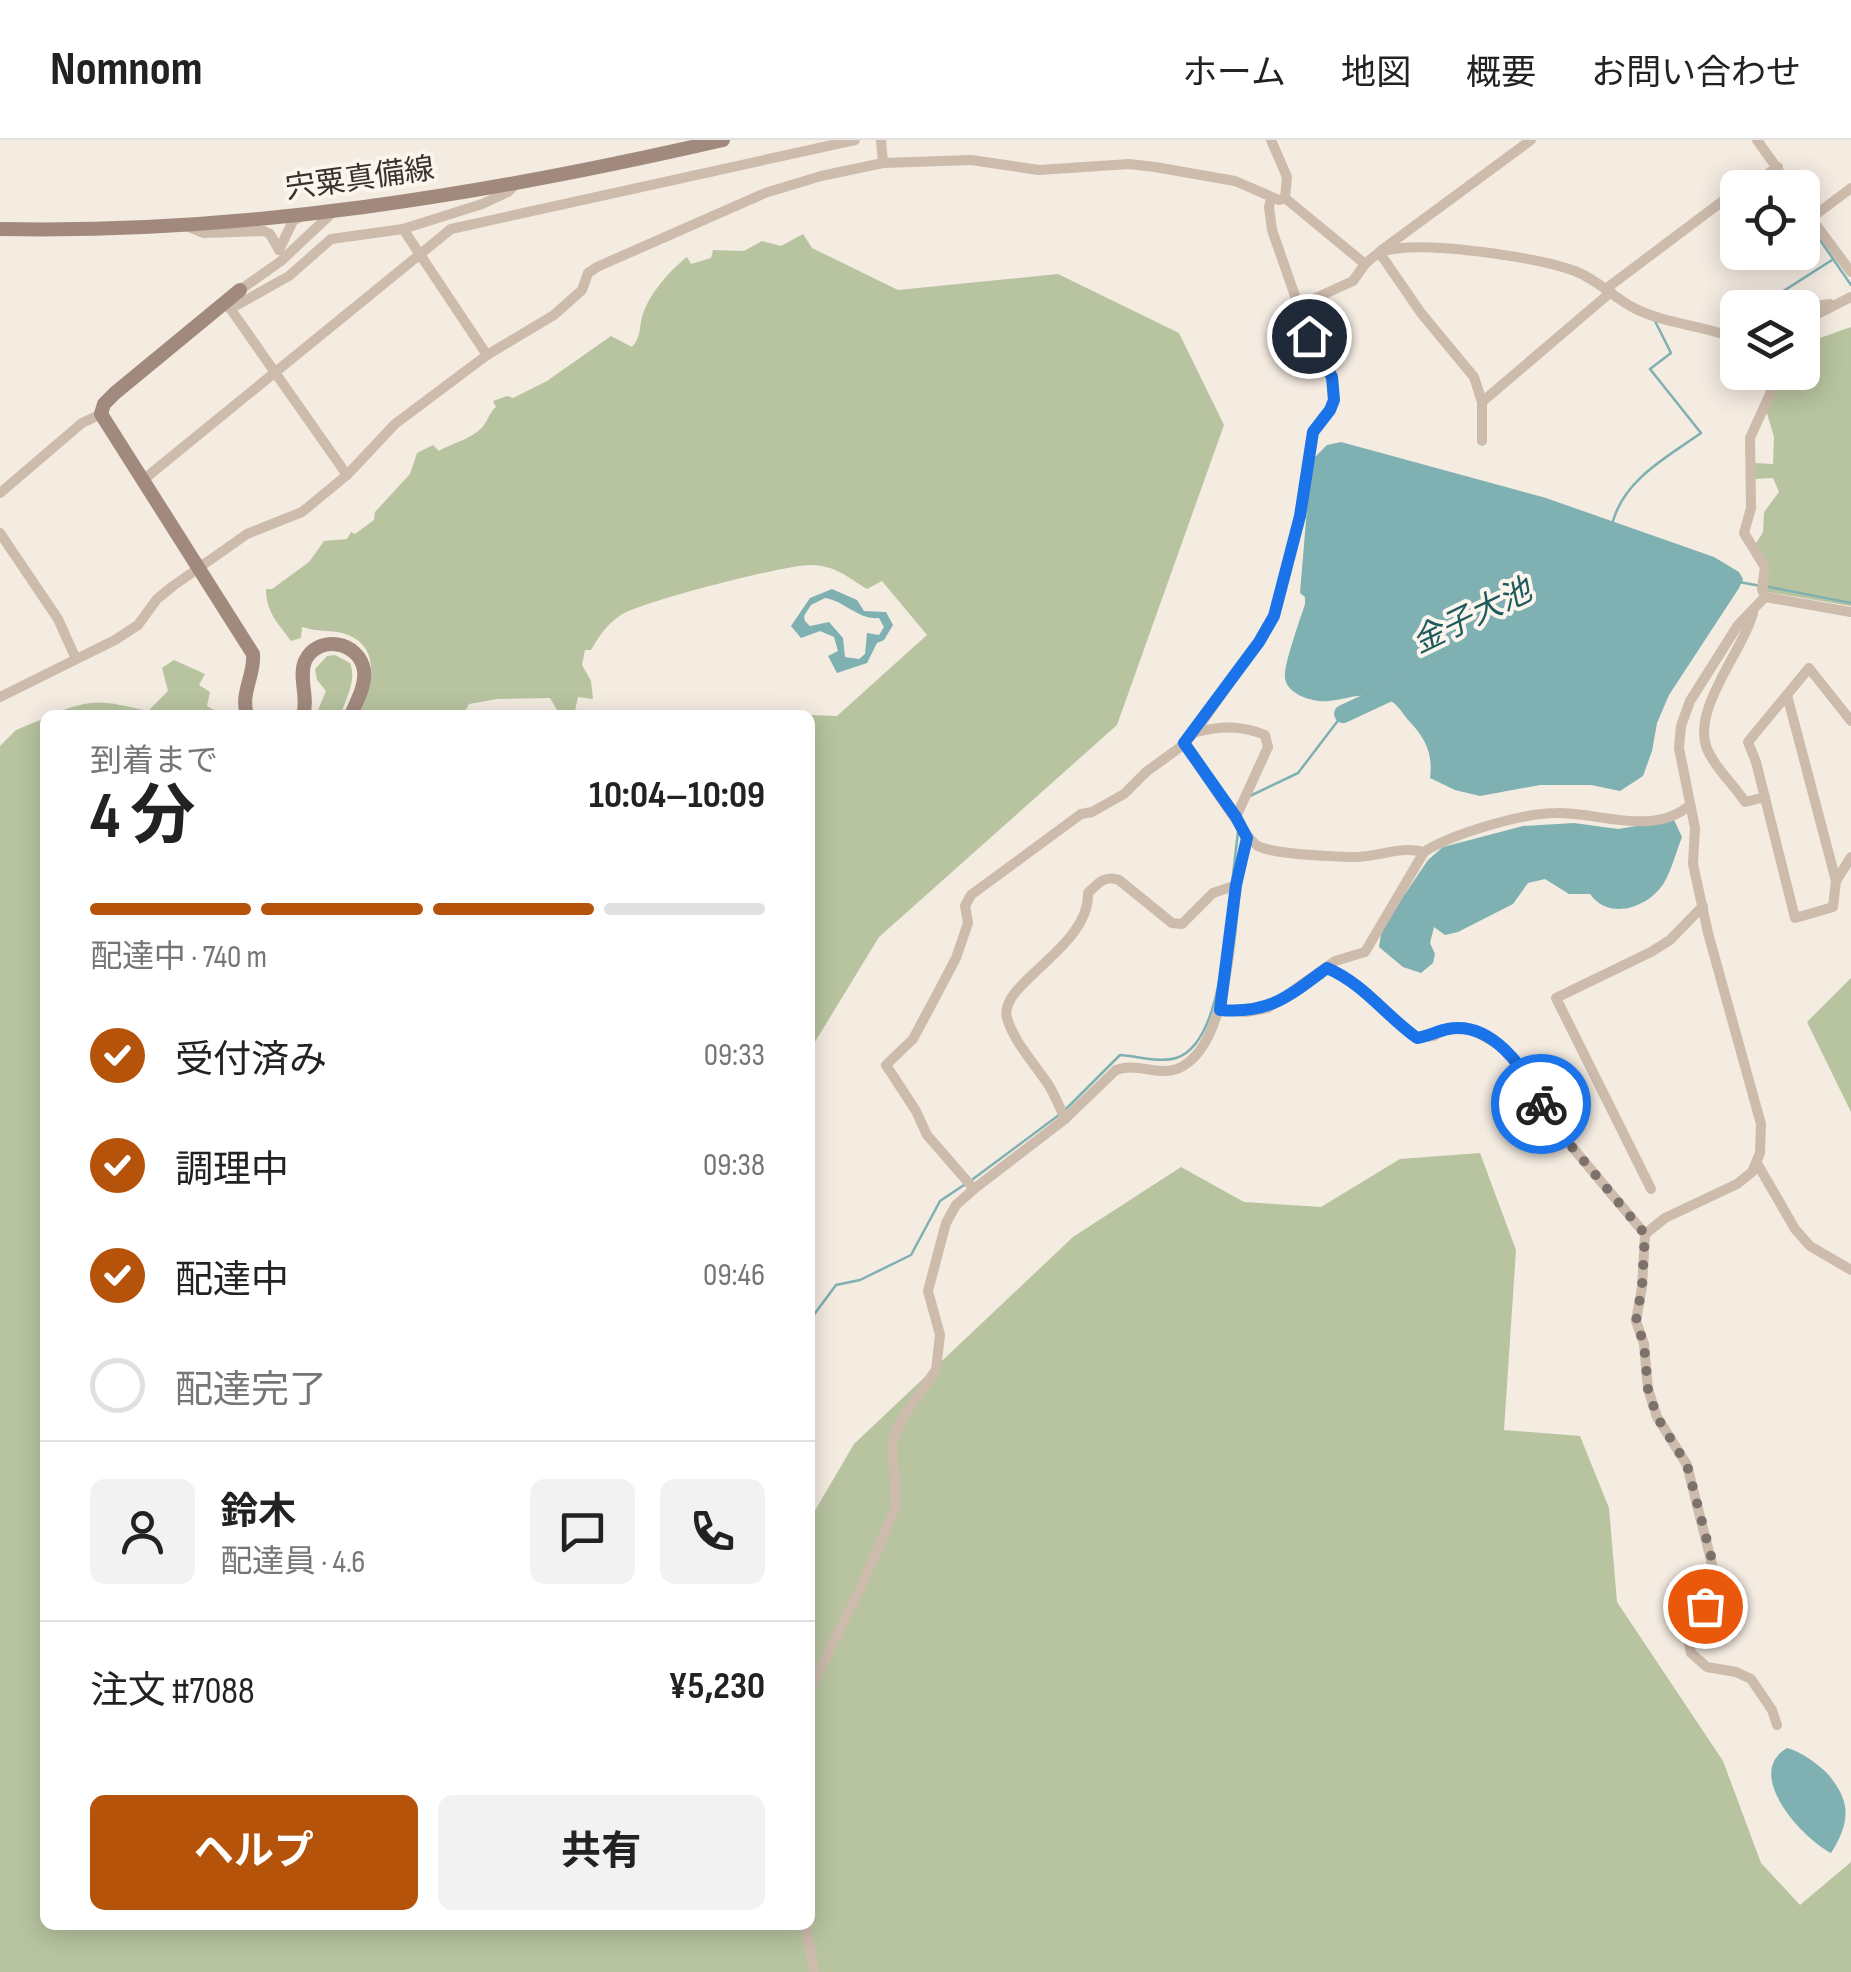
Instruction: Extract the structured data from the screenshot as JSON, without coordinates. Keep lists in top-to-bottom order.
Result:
{
  "streets": {
    "street": ["宍粟真備線"]
  },
  "water": ["金子大池"],
  "page": {
    "header": "Nomnom",
    "nav": [
      "ホーム",
      "地図",
      "概要",
      "お問い合わせ"
    ],
    "heading": ["4 分", "到着まで", "10:04–10:09"],
    "panel": [
      "鈴木",
      "配達員 · 4.6",
      "注文 #7088",
      "¥5,230"
    ],
    "bar": "配達中 · 740 m",
    "list": [
      ["受付済み", "09:33"],
      ["調理中", "09:38"],
      ["配達中", "09:46"],
      "配達完了"
    ],
    "buttons": ["ヘルプ", "共有"]
  }
}
